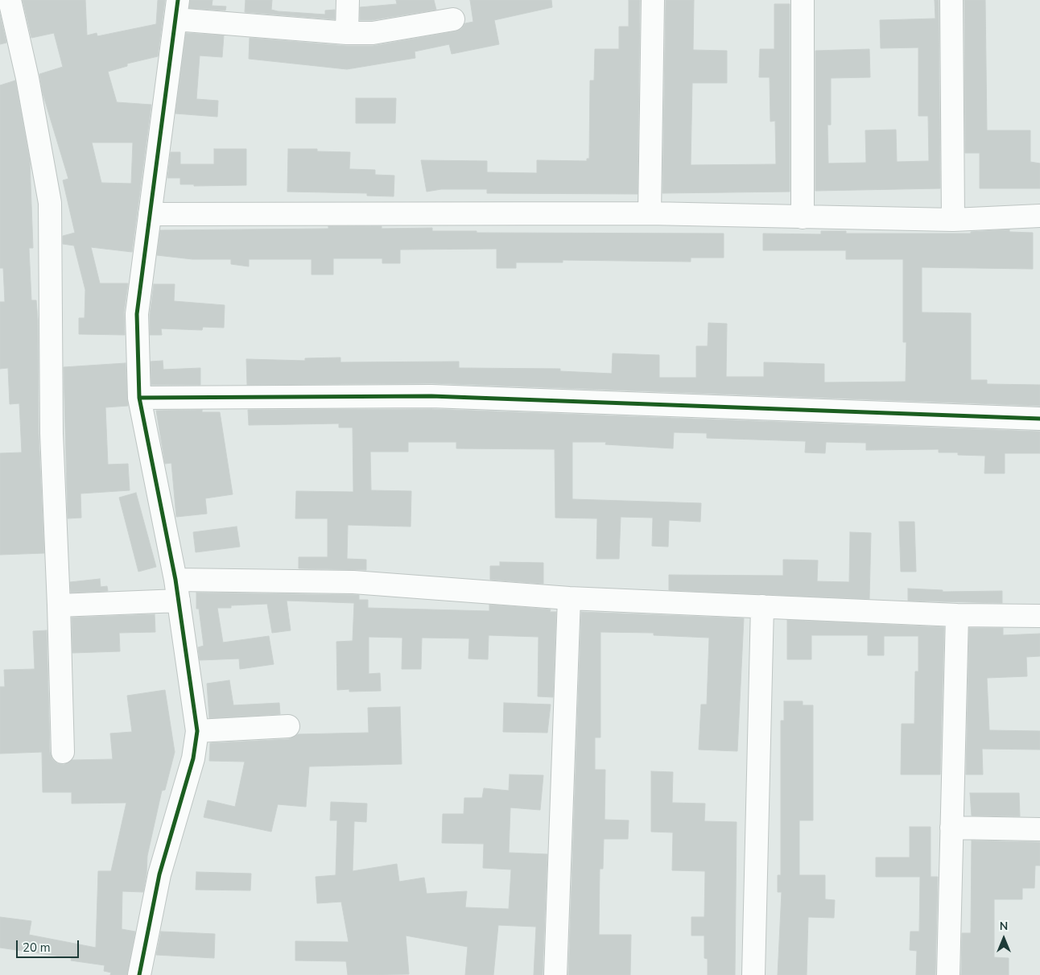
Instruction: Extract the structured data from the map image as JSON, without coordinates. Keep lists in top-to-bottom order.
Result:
{
  "scale_bar": "20 m",
  "north": "top"
}
